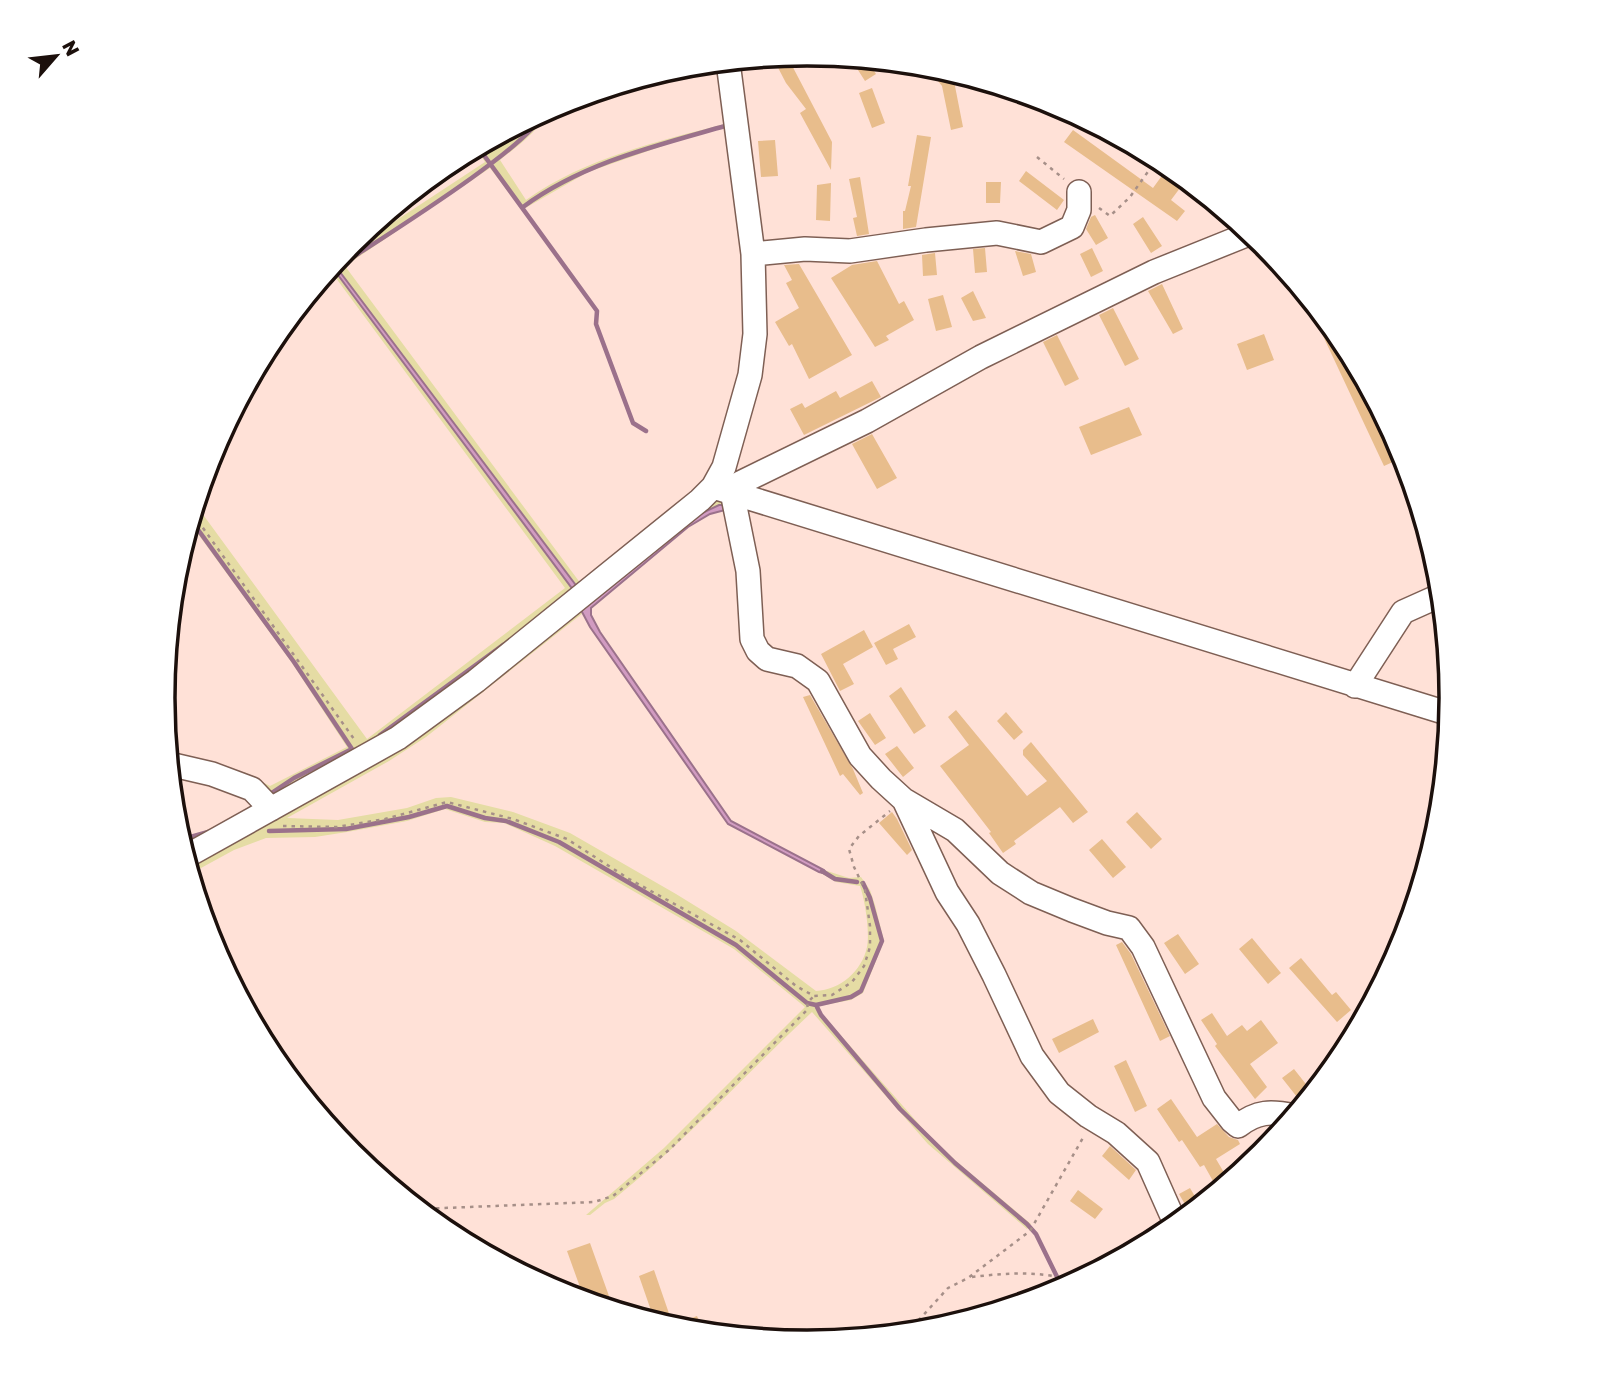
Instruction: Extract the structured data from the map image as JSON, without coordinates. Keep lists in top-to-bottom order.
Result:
{
  "north": "top right"
}
